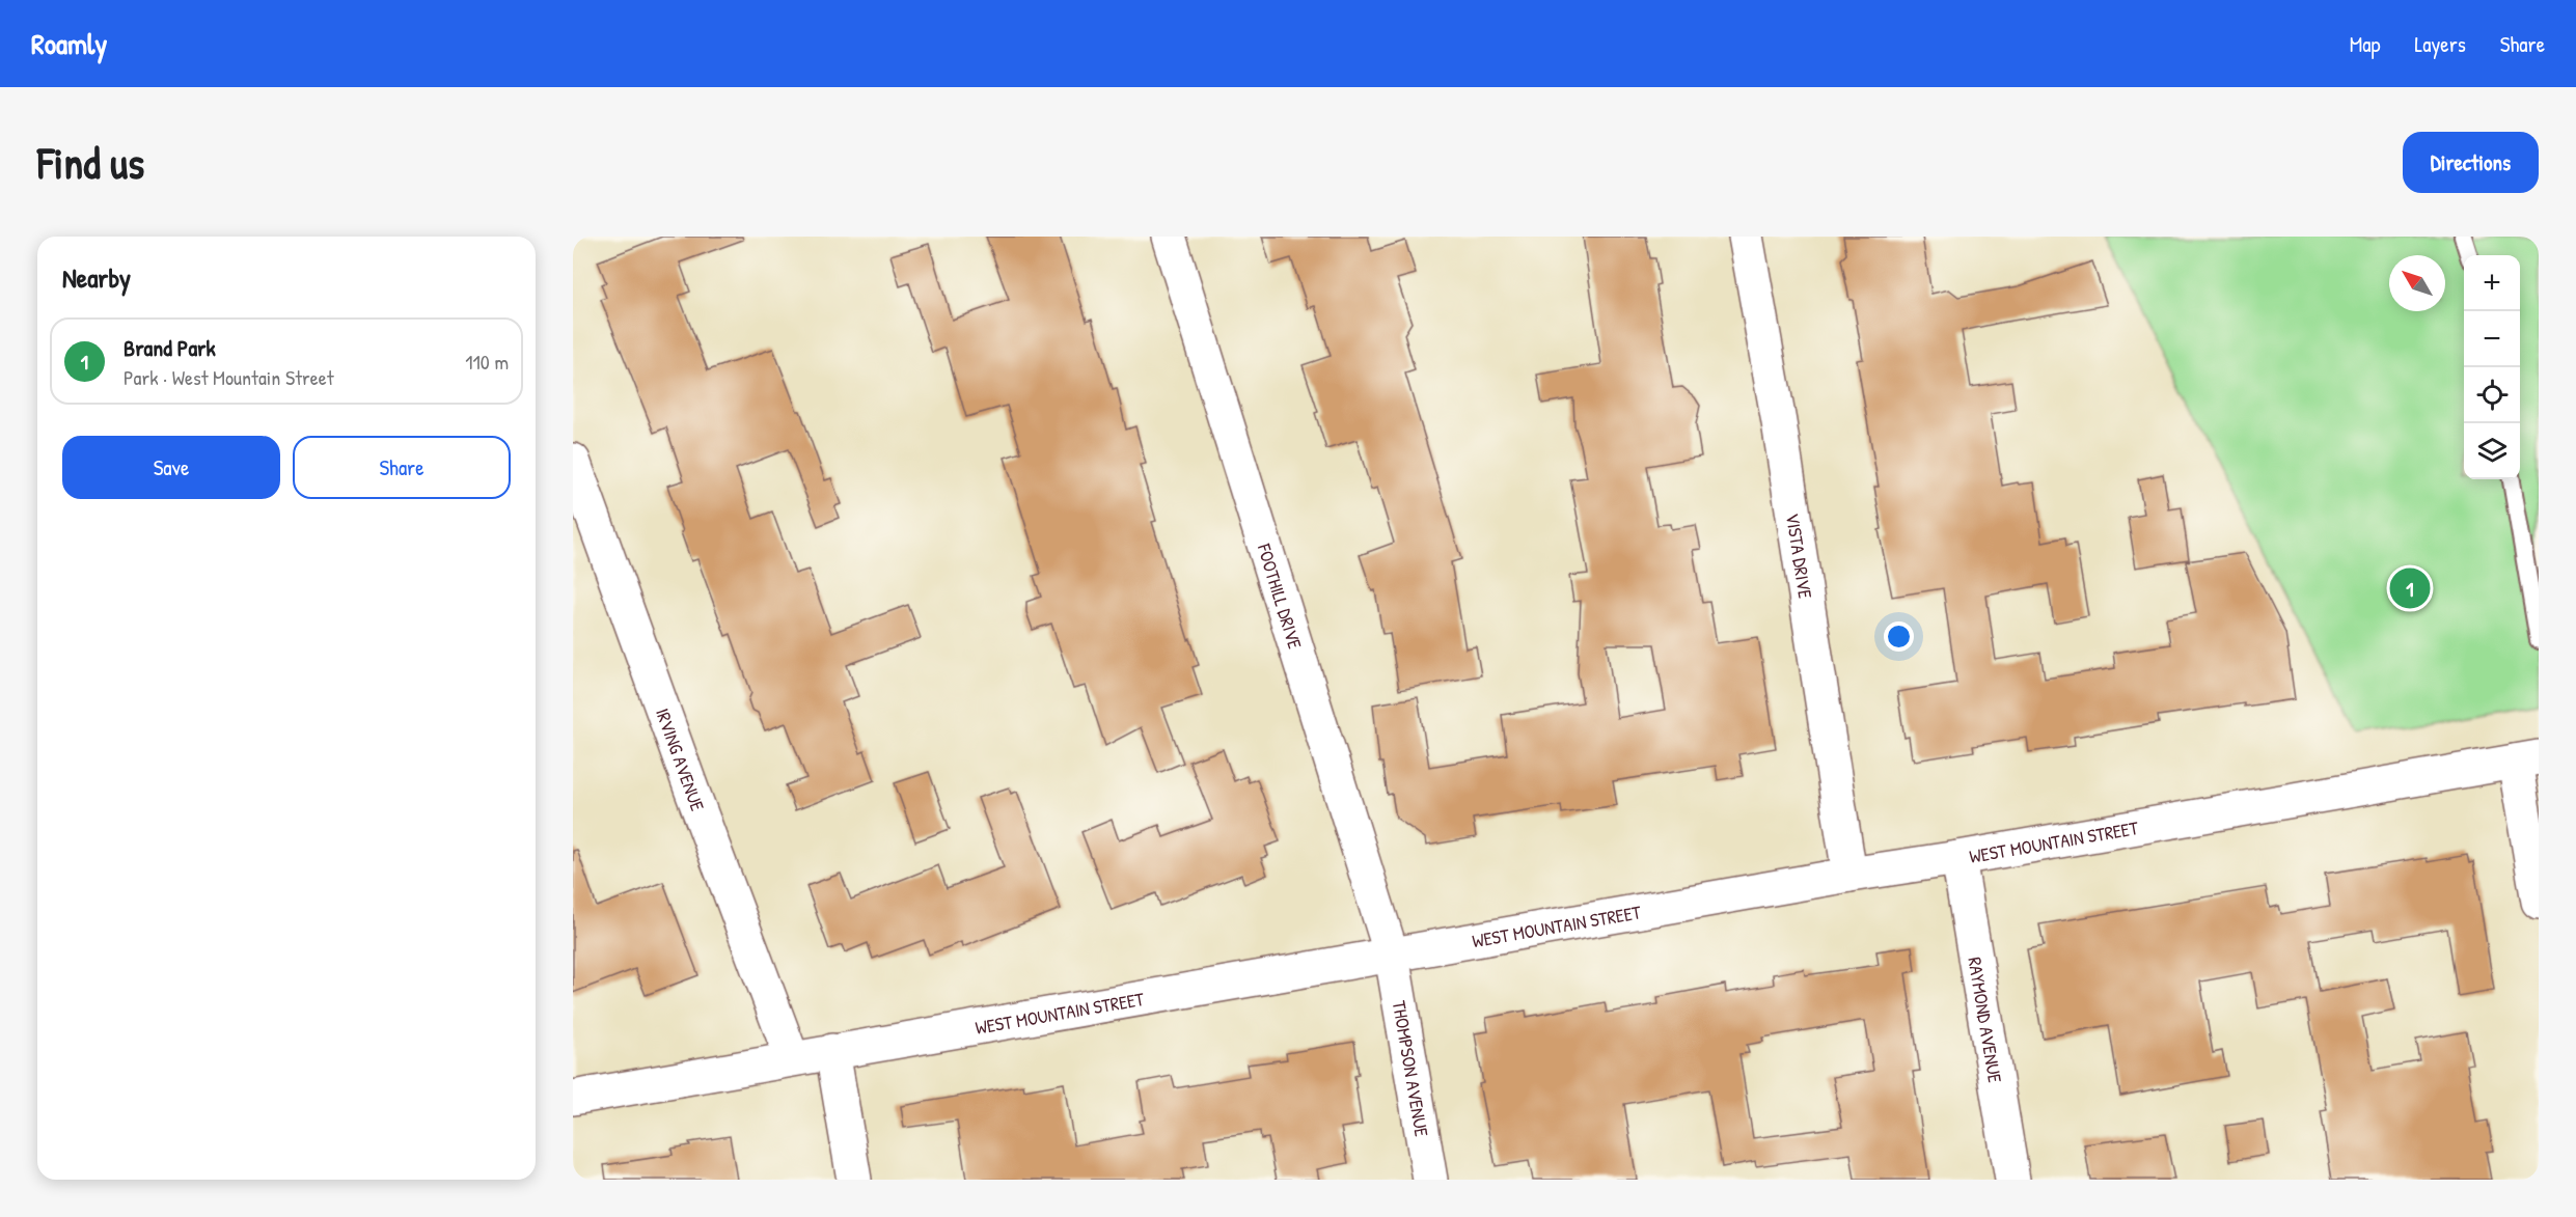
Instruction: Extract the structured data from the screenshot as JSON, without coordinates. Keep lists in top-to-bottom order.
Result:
{
  "streets": {
    "street": [
      "VISTA DRIVE",
      "FOOTHILL DRIVE",
      "IRVING AVENUE",
      "WEST MOUNTAIN STREET",
      "RAYMOND AVENUE",
      "THOMPSON AVENUE"
    ]
  },
  "crossings": [
    ["VISTA DRIVE", "WEST MOUNTAIN STREET"],
    ["FOOTHILL DRIVE", "WEST MOUNTAIN STREET"],
    ["FOOTHILL DRIVE", "THOMPSON AVENUE"],
    ["IRVING AVENUE", "WEST MOUNTAIN STREET"],
    ["WEST MOUNTAIN STREET", "RAYMOND AVENUE"],
    ["WEST MOUNTAIN STREET", "THOMPSON AVENUE"]
  ],
  "north": "top left",
  "page": {
    "header": "Roamly",
    "nav": ["Map", "Layers", "Share"],
    "buttons": [
      "Directions",
      ["Save", "Share"]
    ],
    "title": "Find us",
    "heading": "Nearby",
    "map_buttons": ["+", "−"],
    "list": [
      {
        "mark": "1",
        "name": "Brand Park",
        "note": "Park · West Mountain Street",
        "value": "110 m"
      }
    ],
    "pins": "1"
  }
}
